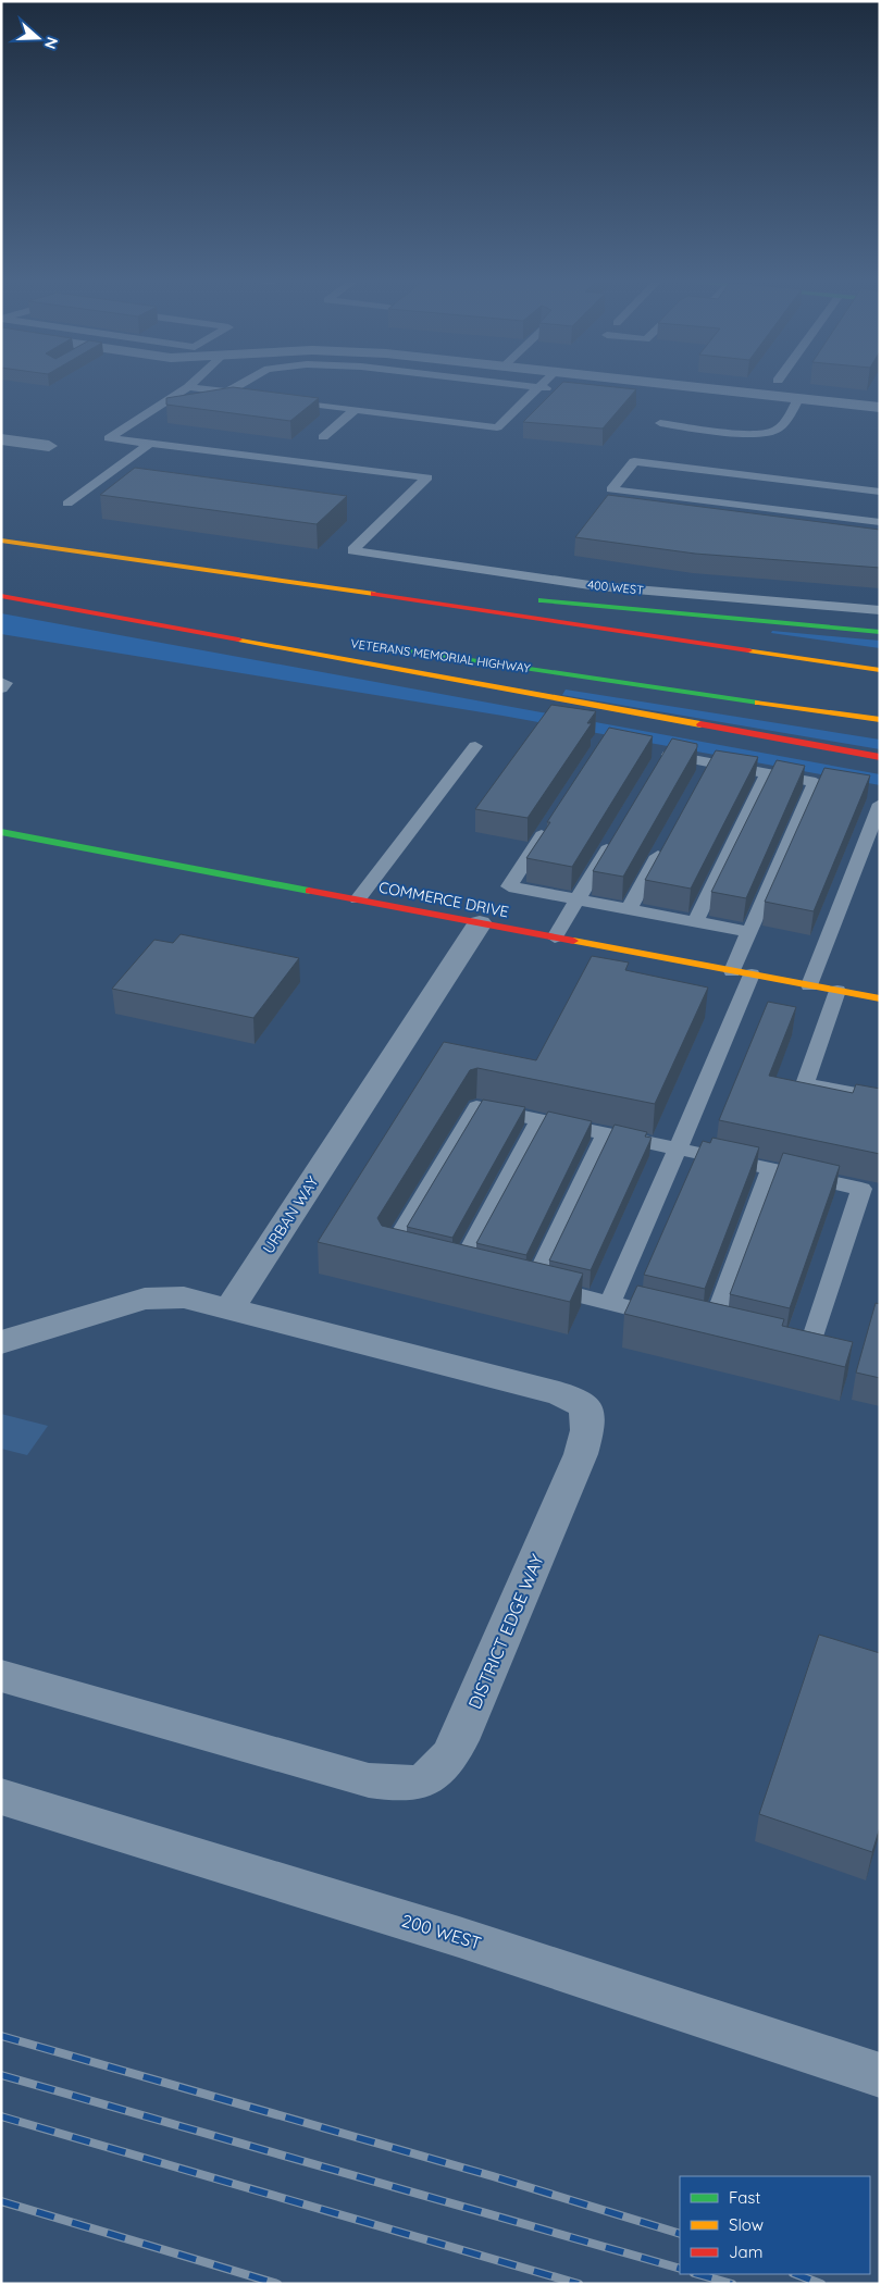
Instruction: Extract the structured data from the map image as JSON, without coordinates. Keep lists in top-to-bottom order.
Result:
{
  "streets": {
    "main road": ["VETERANS MEMORIAL HIGHWAY", "COMMERCE DRIVE"],
    "street": ["URBAN WAY", "DISTRICT EDGE WAY", "200 WEST"],
    "lane": ["400 WEST"]
  },
  "crossings": [
    ["COMMERCE DRIVE", "URBAN WAY"],
    ["URBAN WAY", "DISTRICT EDGE WAY"]
  ],
  "legend": ["Fast", "Slow", "Jam"],
  "north": "right"
}
